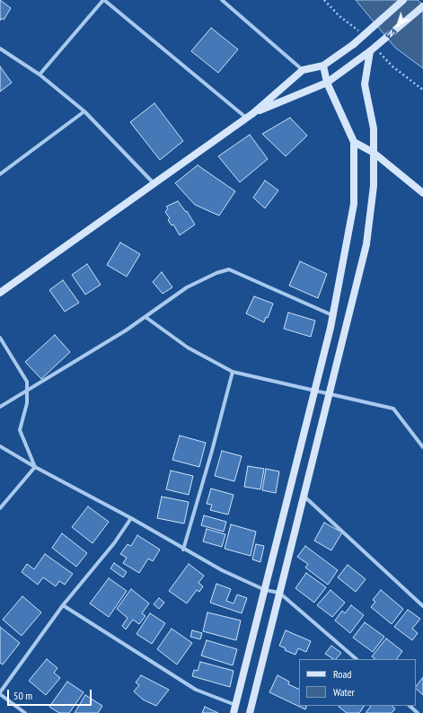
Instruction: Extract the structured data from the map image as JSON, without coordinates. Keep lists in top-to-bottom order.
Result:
{
  "legend": ["Road", "Water"],
  "scale_bar": "50 m",
  "north": "bottom left"
}
